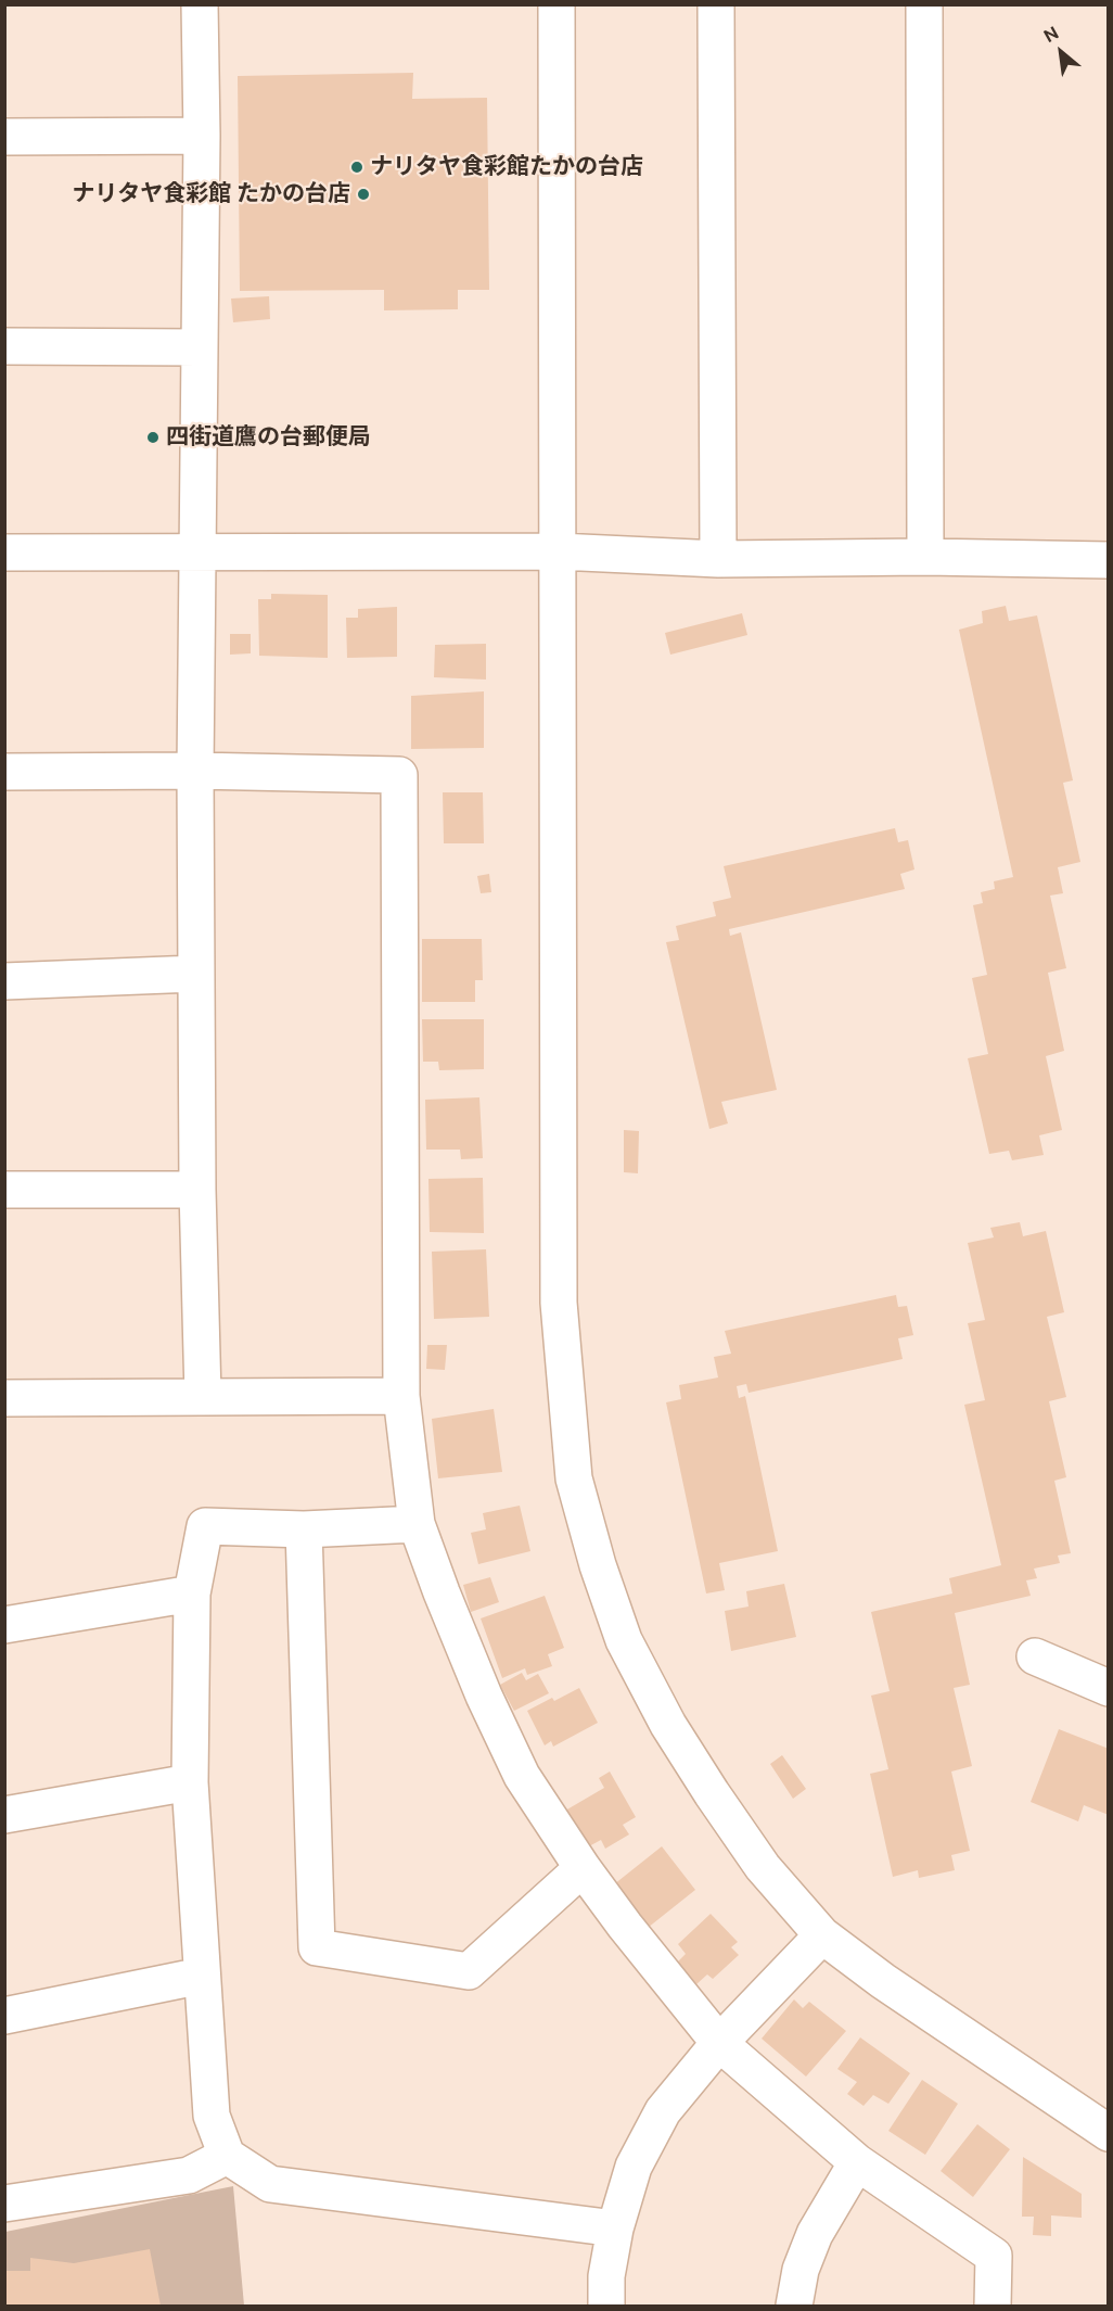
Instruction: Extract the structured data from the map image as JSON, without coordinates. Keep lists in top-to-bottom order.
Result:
{
  "places": ["ナリタヤ食彩館たかの台店", "ナリタヤ食彩館 たかの台店", "四街道鷹の台郵便局"],
  "north": "top left"
}
